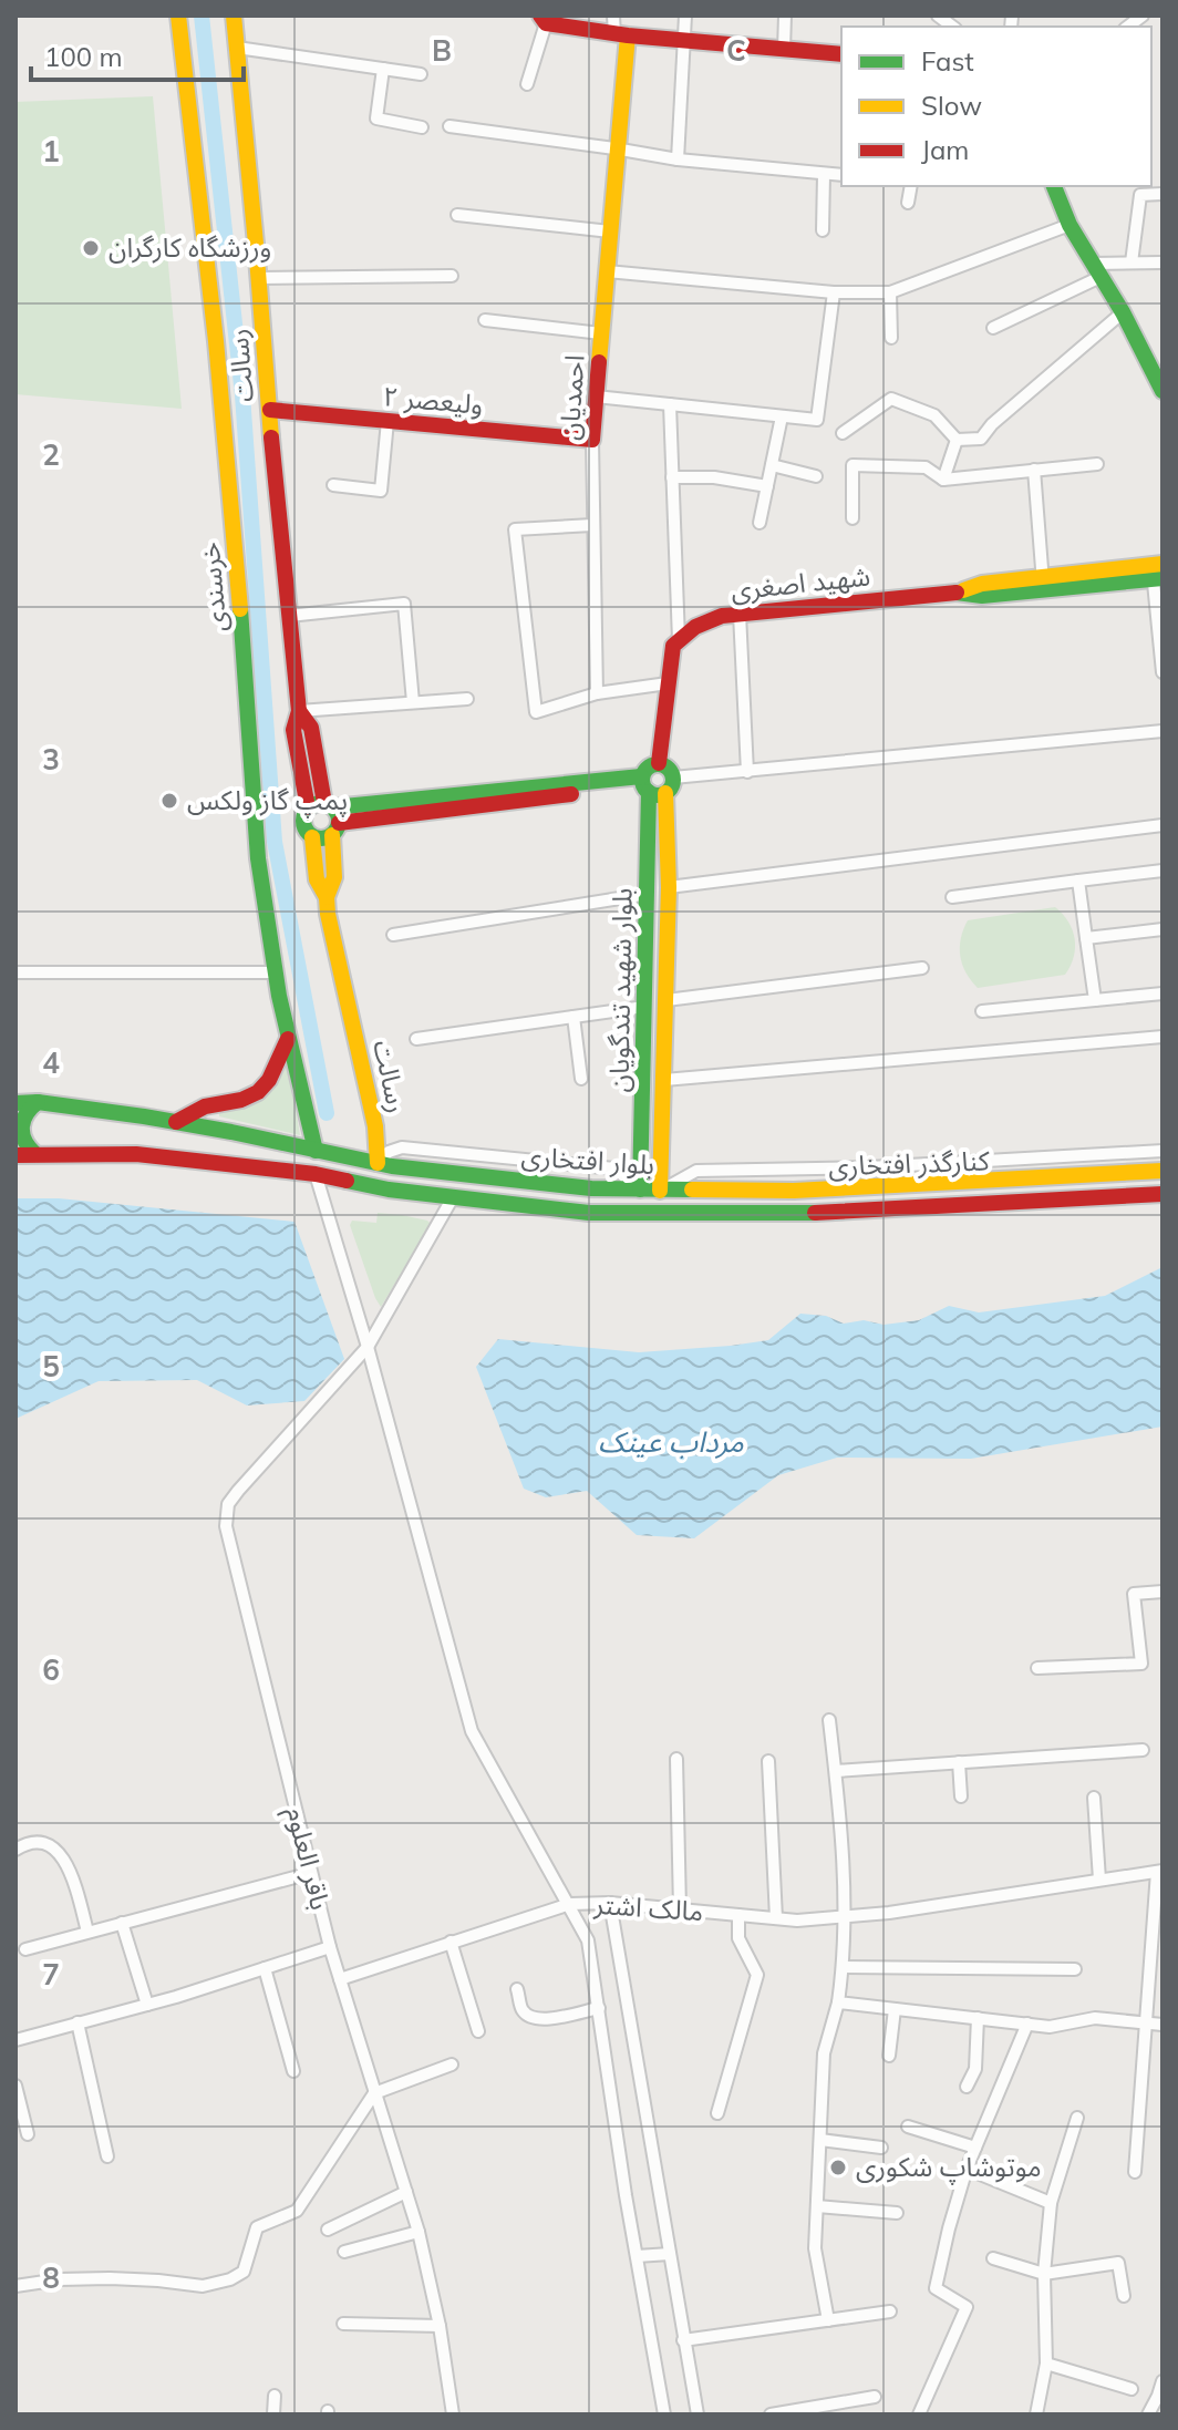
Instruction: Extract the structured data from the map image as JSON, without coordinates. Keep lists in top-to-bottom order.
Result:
{
  "streets": {
    "main road": [
      "رسالت",
      "احمدیان",
      "ولیعصر ۲",
      "شهید اصغری",
      "خرسندی",
      "بلوار شهید تندگویان",
      "بلوار افتخاری"
    ],
    "street": ["کنارگذر افتخاری", "باقر العلوم", "مالک اشتر"]
  },
  "crossings": [
    ["رسالت", "ولیعصر ۲"],
    ["رسالت", "بلوار افتخاری"],
    ["احمدیان", "ولیعصر ۲"],
    ["خرسندی", "بلوار افتخاری"],
    ["بلوار شهید تندگویان", "بلوار افتخاری"],
    ["بلوار شهید تندگویان", "کنارگذر افتخاری"],
    ["بلوار افتخاری", "کنارگذر افتخاری"],
    ["بلوار افتخاری", "باقر العلوم"],
    ["باقر العلوم", "مالک اشتر"]
  ],
  "water": ["مرداب عینک"],
  "places": ["ورزشگاه کارگران", "پمپ گاز ولکس", "موتوشاپ شکوری"],
  "legend": ["Fast", "Slow", "Jam"],
  "scale_bar": "100 m",
  "grid": {
    "columns": ["B", "C"],
    "rows": [
      "1",
      "2",
      "3",
      "4",
      "5",
      "6",
      "7",
      "8"
    ]
  }
}
